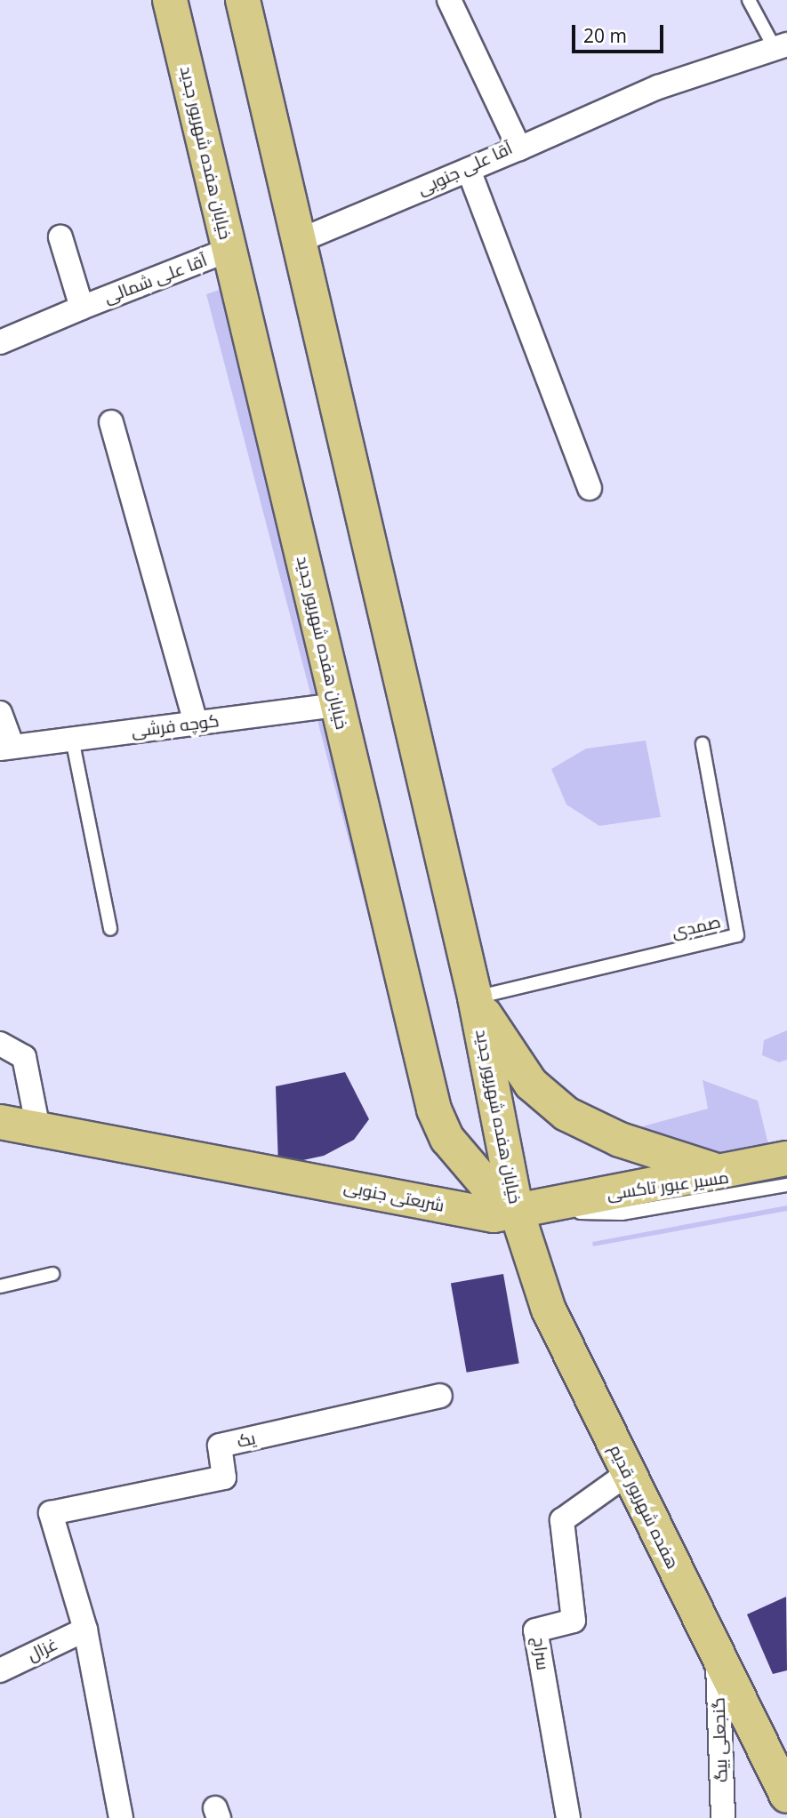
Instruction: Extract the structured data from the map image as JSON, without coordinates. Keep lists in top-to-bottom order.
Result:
{
  "streets": {
    "main road": ["خیابان هفده شهریور جدید", "شریعتی جنوبی", "هفده شهریور قدیم"],
    "street": [
      "آقا علی جنوبی",
      "آقا علی شمالی",
      "کوچه فرشی",
      "یک",
      "غزال",
      "سراج",
      "گنجعلی بیگ"
    ],
    "lane": ["صمدی", "مسیر عبور تاکسی"]
  },
  "crossings": [
    ["خیابان هفده شهریور جدید", "آقا علی جنوبی"],
    ["خیابان هفده شهریور جدید", "آقا علی شمالی"],
    ["خیابان هفده شهریور جدید", "کوچه فرشی"],
    ["خیابان هفده شهریور جدید", "صمدی"],
    ["خیابان هفده شهریور جدید", "مسیر عبور تاکسی"],
    ["خیابان هفده شهریور جدید", "شریعتی جنوبی"],
    ["خیابان هفده شهریور جدید", "هفده شهریور قدیم"],
    ["مسیر عبور تاکسی", "شریعتی جنوبی"],
    ["مسیر عبور تاکسی", "هفده شهریور قدیم"],
    ["شریعتی جنوبی", "هفده شهریور قدیم"],
    ["یک", "غزال"],
    ["هفده شهریور قدیم", "سراج"],
    ["هفده شهریور قدیم", "گنجعلی بیگ"]
  ],
  "scale_bar": "20 m"
}
